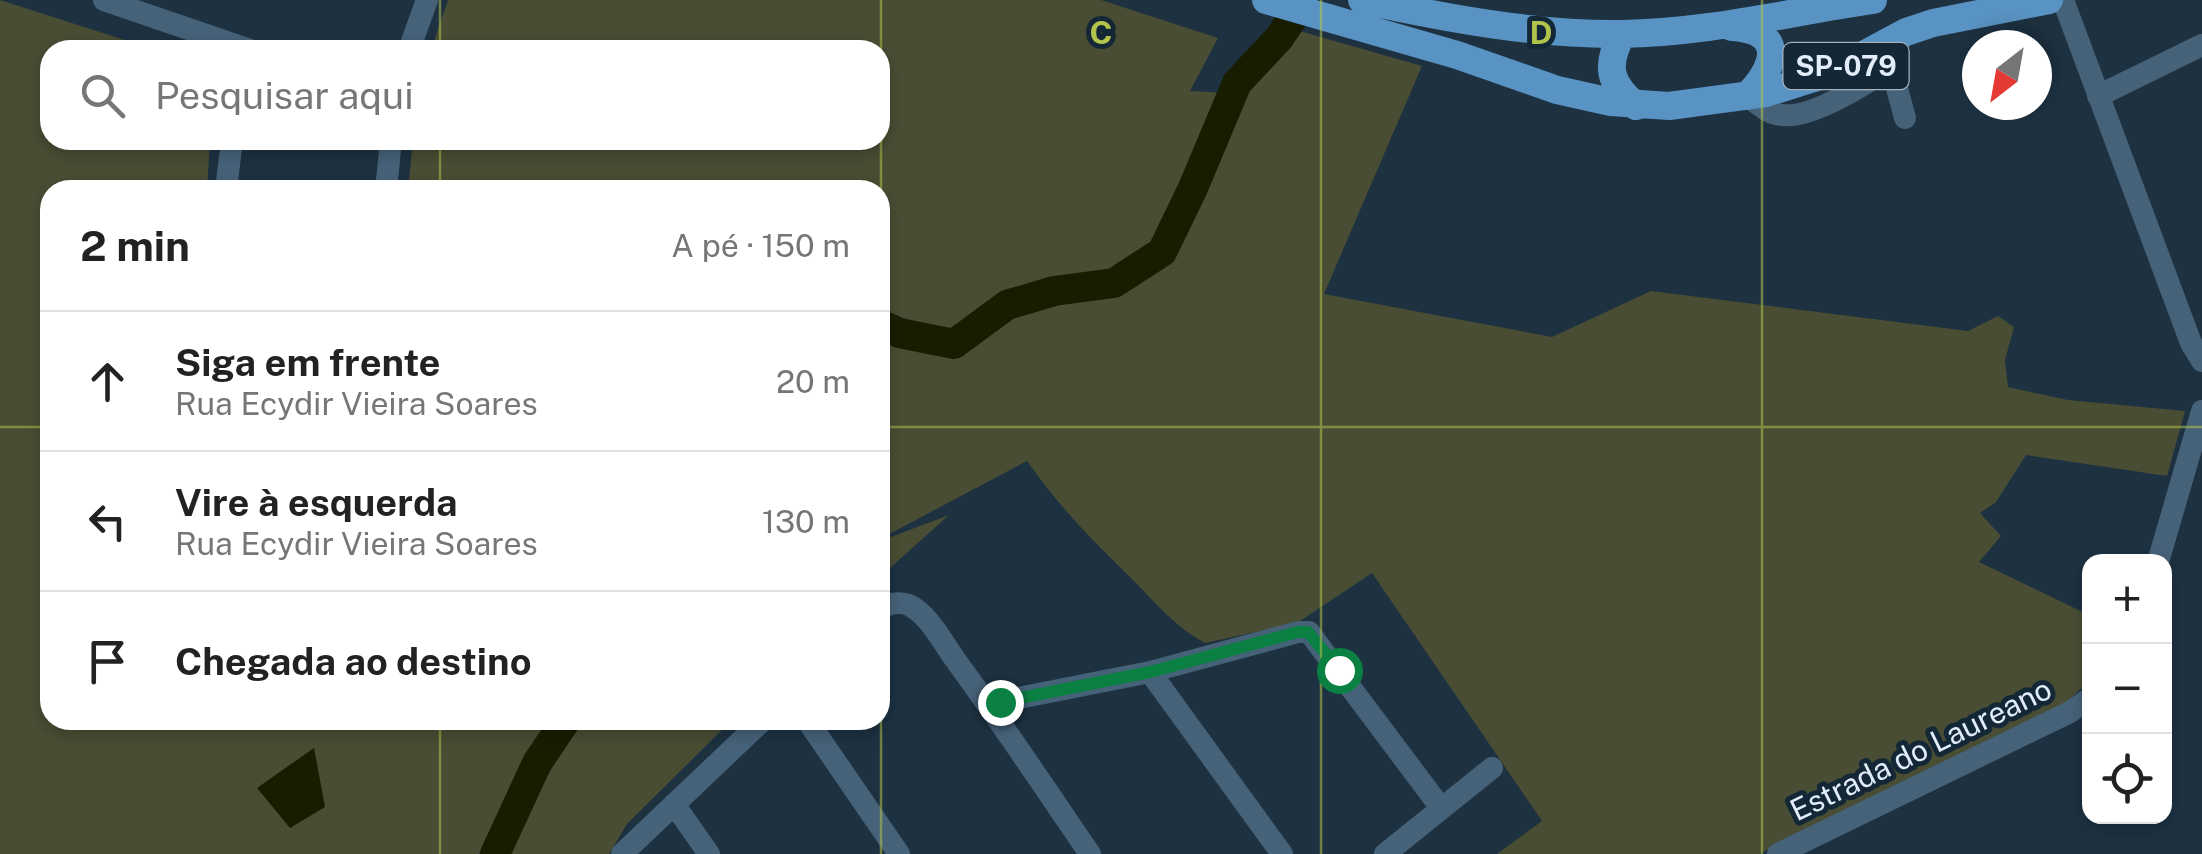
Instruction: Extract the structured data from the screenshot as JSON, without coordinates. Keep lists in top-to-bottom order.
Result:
{
  "streets": {
    "main road": ["SP-079"],
    "street": ["Estrada do Laureano"]
  },
  "north": "bottom left",
  "page": {
    "search": "Pesquisar aqui",
    "heading": ["2 min", "A pé · 150 m"],
    "list": [
      ["Siga em frente", "Rua Ecydir Vieira Soares", "20 m"],
      ["Vire à esquerda", "Rua Ecydir Vieira Soares", "130 m"],
      "Chegada ao destino"
    ],
    "map_buttons": ["+", "−"]
  },
  "grid": {
    "columns": ["C", "D"]
  }
}
